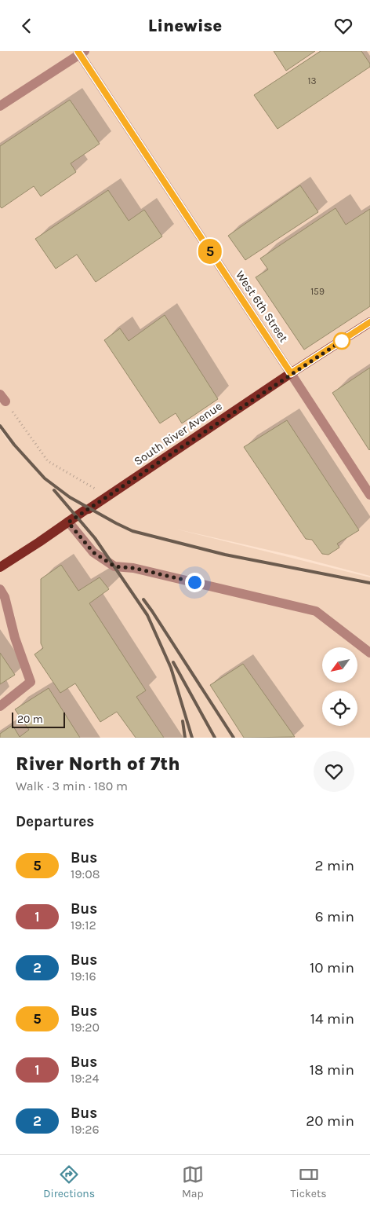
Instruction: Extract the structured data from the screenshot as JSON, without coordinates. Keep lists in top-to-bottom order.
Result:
{
  "streets": {
    "main road": ["South River Avenue"],
    "street": ["West 6th Street"]
  },
  "crossings": [
    ["West 6th Street", "South River Avenue"]
  ],
  "lines": ["bus line 5"],
  "house_numbers": ["13", "159"],
  "scale_bar": "20 m",
  "north": "bottom left",
  "page": {
    "header": "Linewise",
    "on_map": "5",
    "scale": "20 m",
    "heading": [
      ["River North of 7th", "Walk · 3 min · 180 m"],
      "Departures"
    ],
    "list": [
      {
        "mark": "5",
        "name": "Bus",
        "note": "19:08",
        "value": "2 min"
      },
      {
        "mark": "1",
        "name": "Bus",
        "note": "19:12",
        "value": "6 min"
      },
      {
        "mark": "2",
        "name": "Bus",
        "note": "19:16",
        "value": "10 min"
      },
      {
        "mark": "5",
        "name": "Bus",
        "note": "19:20",
        "value": "14 min"
      },
      {
        "mark": "1",
        "name": "Bus",
        "note": "19:24",
        "value": "18 min"
      },
      {
        "mark": "2",
        "name": "Bus",
        "note": "19:26",
        "value": "20 min"
      }
    ],
    "tabs": ["Directions", "Map", "Tickets"]
  }
}
